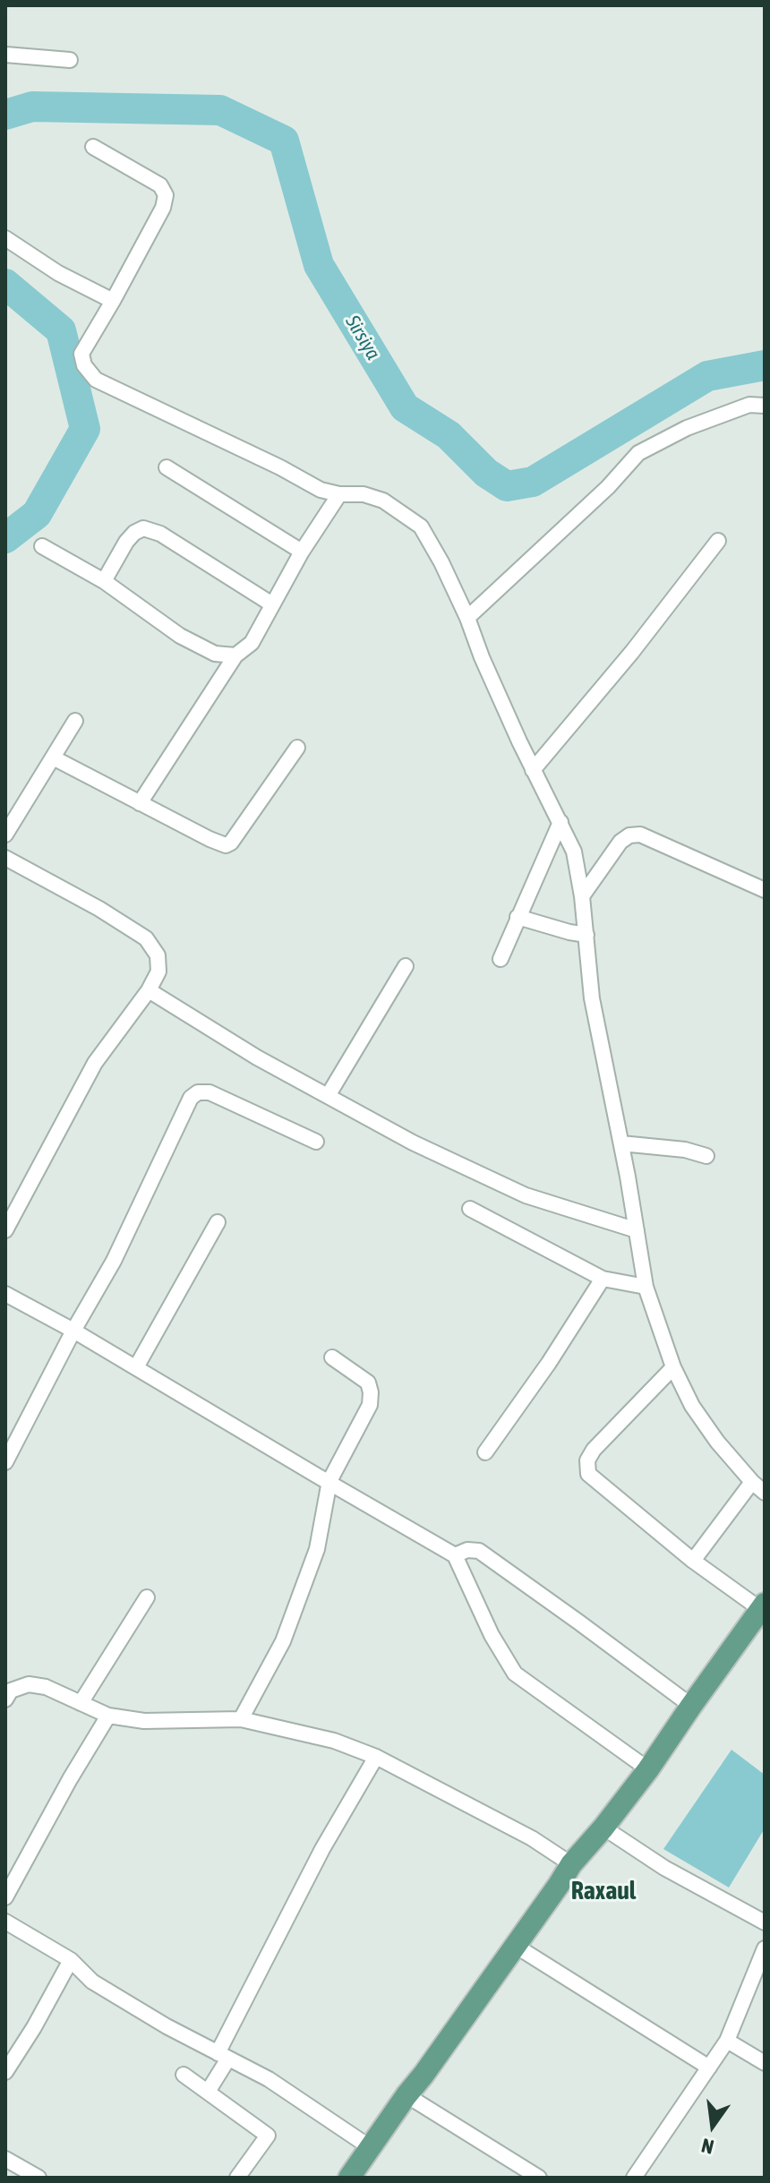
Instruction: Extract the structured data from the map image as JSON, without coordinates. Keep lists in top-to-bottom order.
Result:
{
  "districts": ["Raxaul"],
  "water": ["Sirsiya"],
  "north": "bottom"
}
